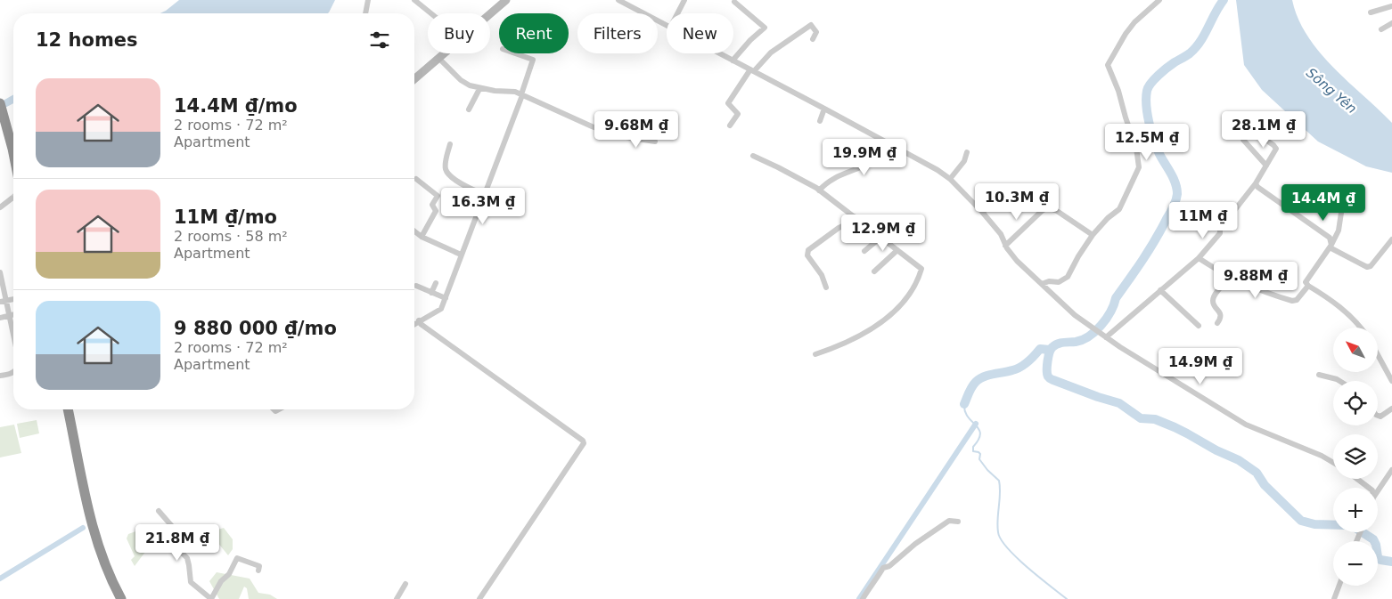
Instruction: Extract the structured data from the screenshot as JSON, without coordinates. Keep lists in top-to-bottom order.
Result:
{
  "water": ["Sông Yên"],
  "north": "top left",
  "page": {
    "chip": [
      "Buy",
      "Rent",
      "Filters",
      "New"
    ],
    "heading": "12 homes",
    "list": [
      {
        "name": "14.4M ₫/mo",
        "note": "2 rooms · 72 m² · Apartment"
      },
      {
        "name": "11M ₫/mo",
        "note": "2 rooms · 58 m² · Apartment"
      },
      {
        "name": "9 880 000 ₫/mo",
        "note": "2 rooms · 72 m² · Apartment"
      }
    ],
    "price": [
      "9.68M ₫",
      "28.1M ₫",
      "12.5M ₫",
      "19.9M ₫",
      "10.3M ₫",
      "14.4M ₫",
      "16.3M ₫",
      "11M ₫",
      "12.9M ₫",
      "9.88M ₫",
      "14.9M ₫",
      "21.8M ₫"
    ],
    "map_buttons": ["+", "−"]
  }
}
